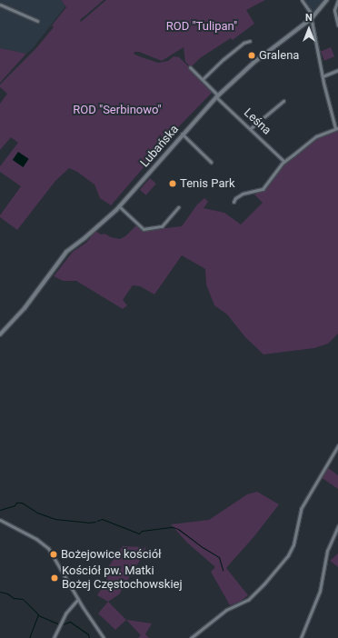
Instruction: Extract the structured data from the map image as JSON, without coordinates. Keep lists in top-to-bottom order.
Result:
{
  "streets": {
    "street": ["Leśna", "Lubańska"]
  },
  "crossings": [
    ["Leśna", "Lubańska"]
  ],
  "parks": ["ROD \"Tulipan\"", "ROD \"Serbinowo\""],
  "places": [
    "Gralena",
    "Tenis Park",
    "Bożejowice kościół",
    "Kościół pw. Matki Bożej Częstochowskiej"
  ],
  "north": "top"
}
